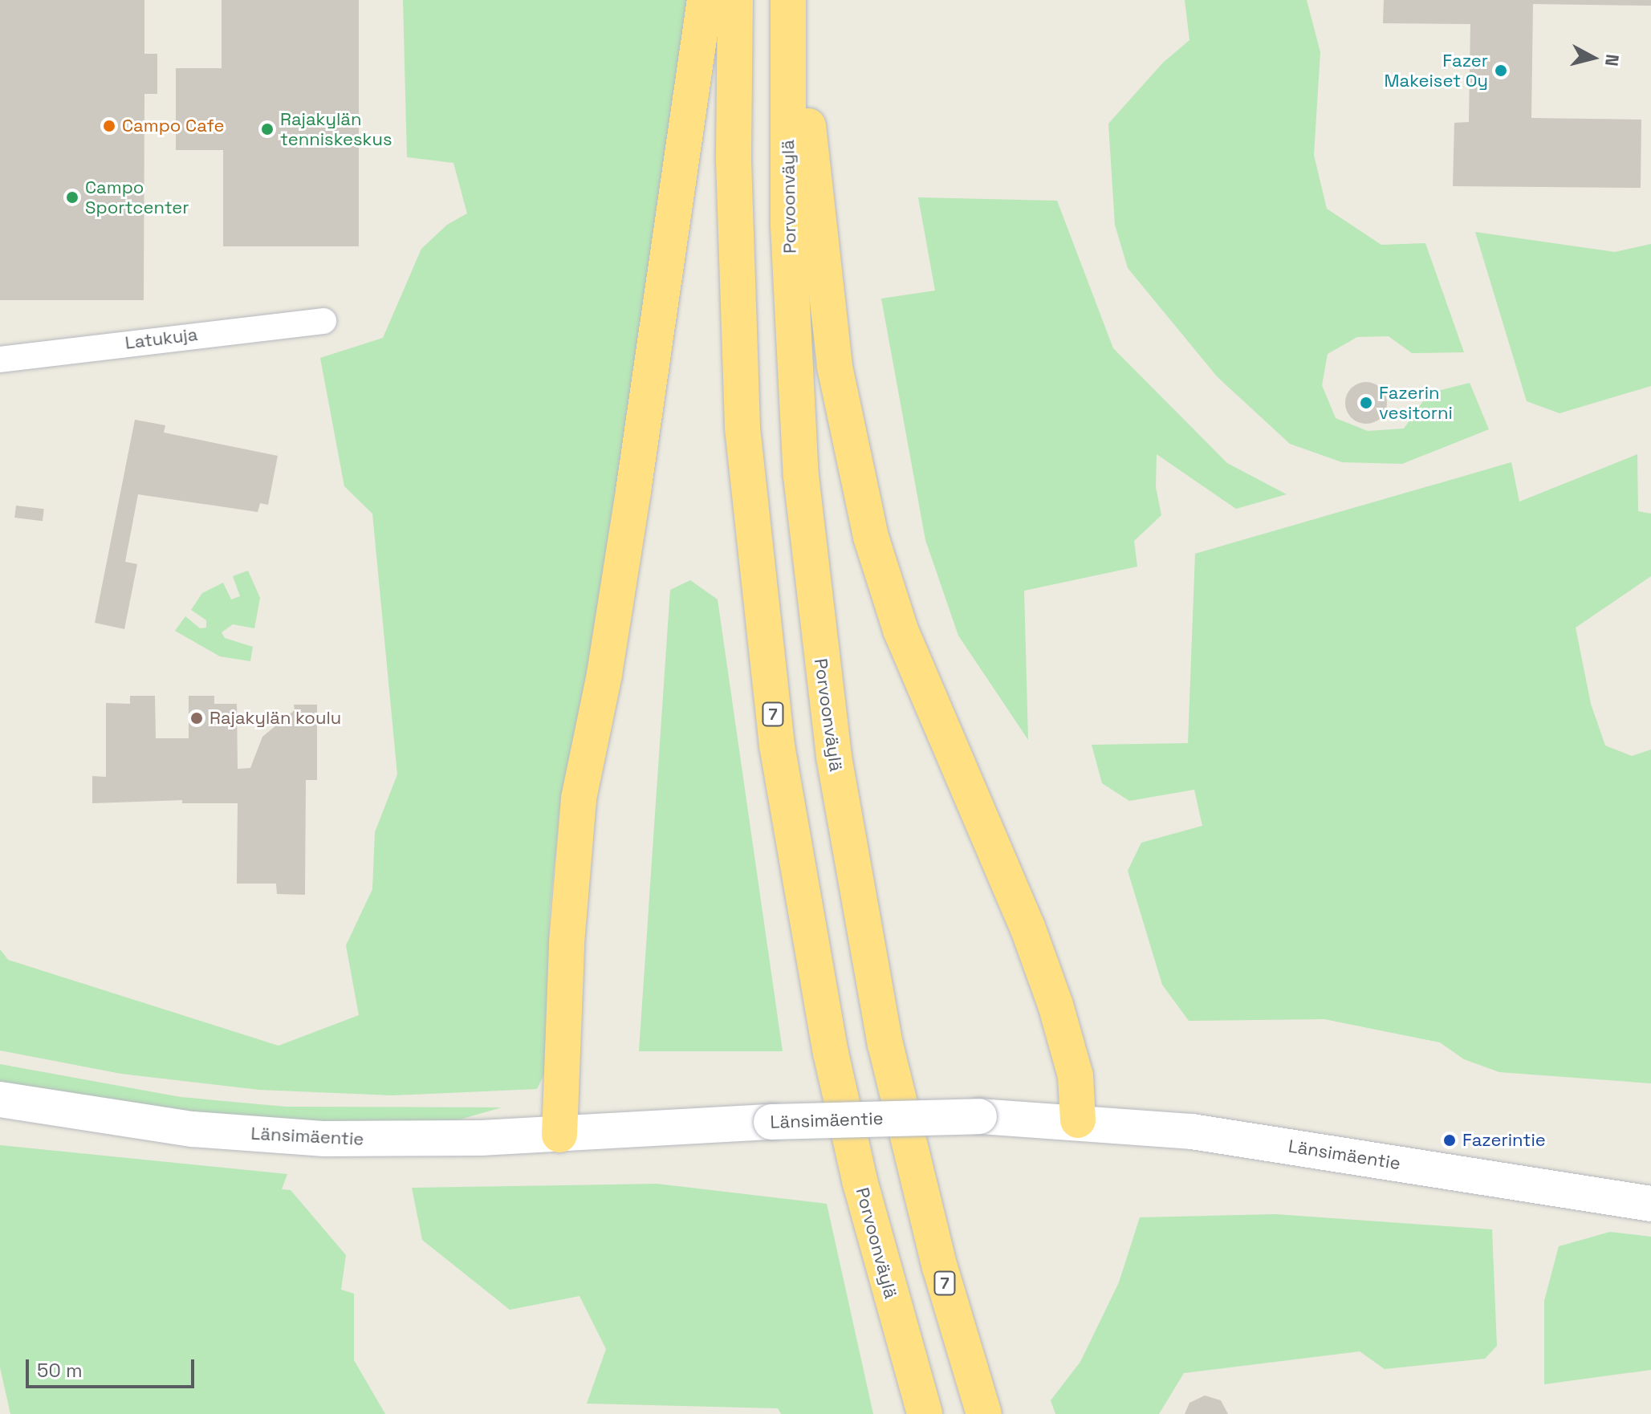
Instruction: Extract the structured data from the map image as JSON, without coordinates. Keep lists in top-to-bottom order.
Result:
{
  "streets": {
    "highway": ["Porvoonväylä", "7"],
    "main road": ["Länsimäentie"],
    "street": ["Latukuja"]
  },
  "places": [
    "Fazer Makeiset Oy",
    "Campo Cafe",
    "Rajakylän tenniskeskus",
    "Campo Sportcenter",
    "Fazerin vesitorni",
    "Rajakylän koulu",
    "Fazerintie"
  ],
  "scale_bar": "50 m",
  "north": "right"
}
